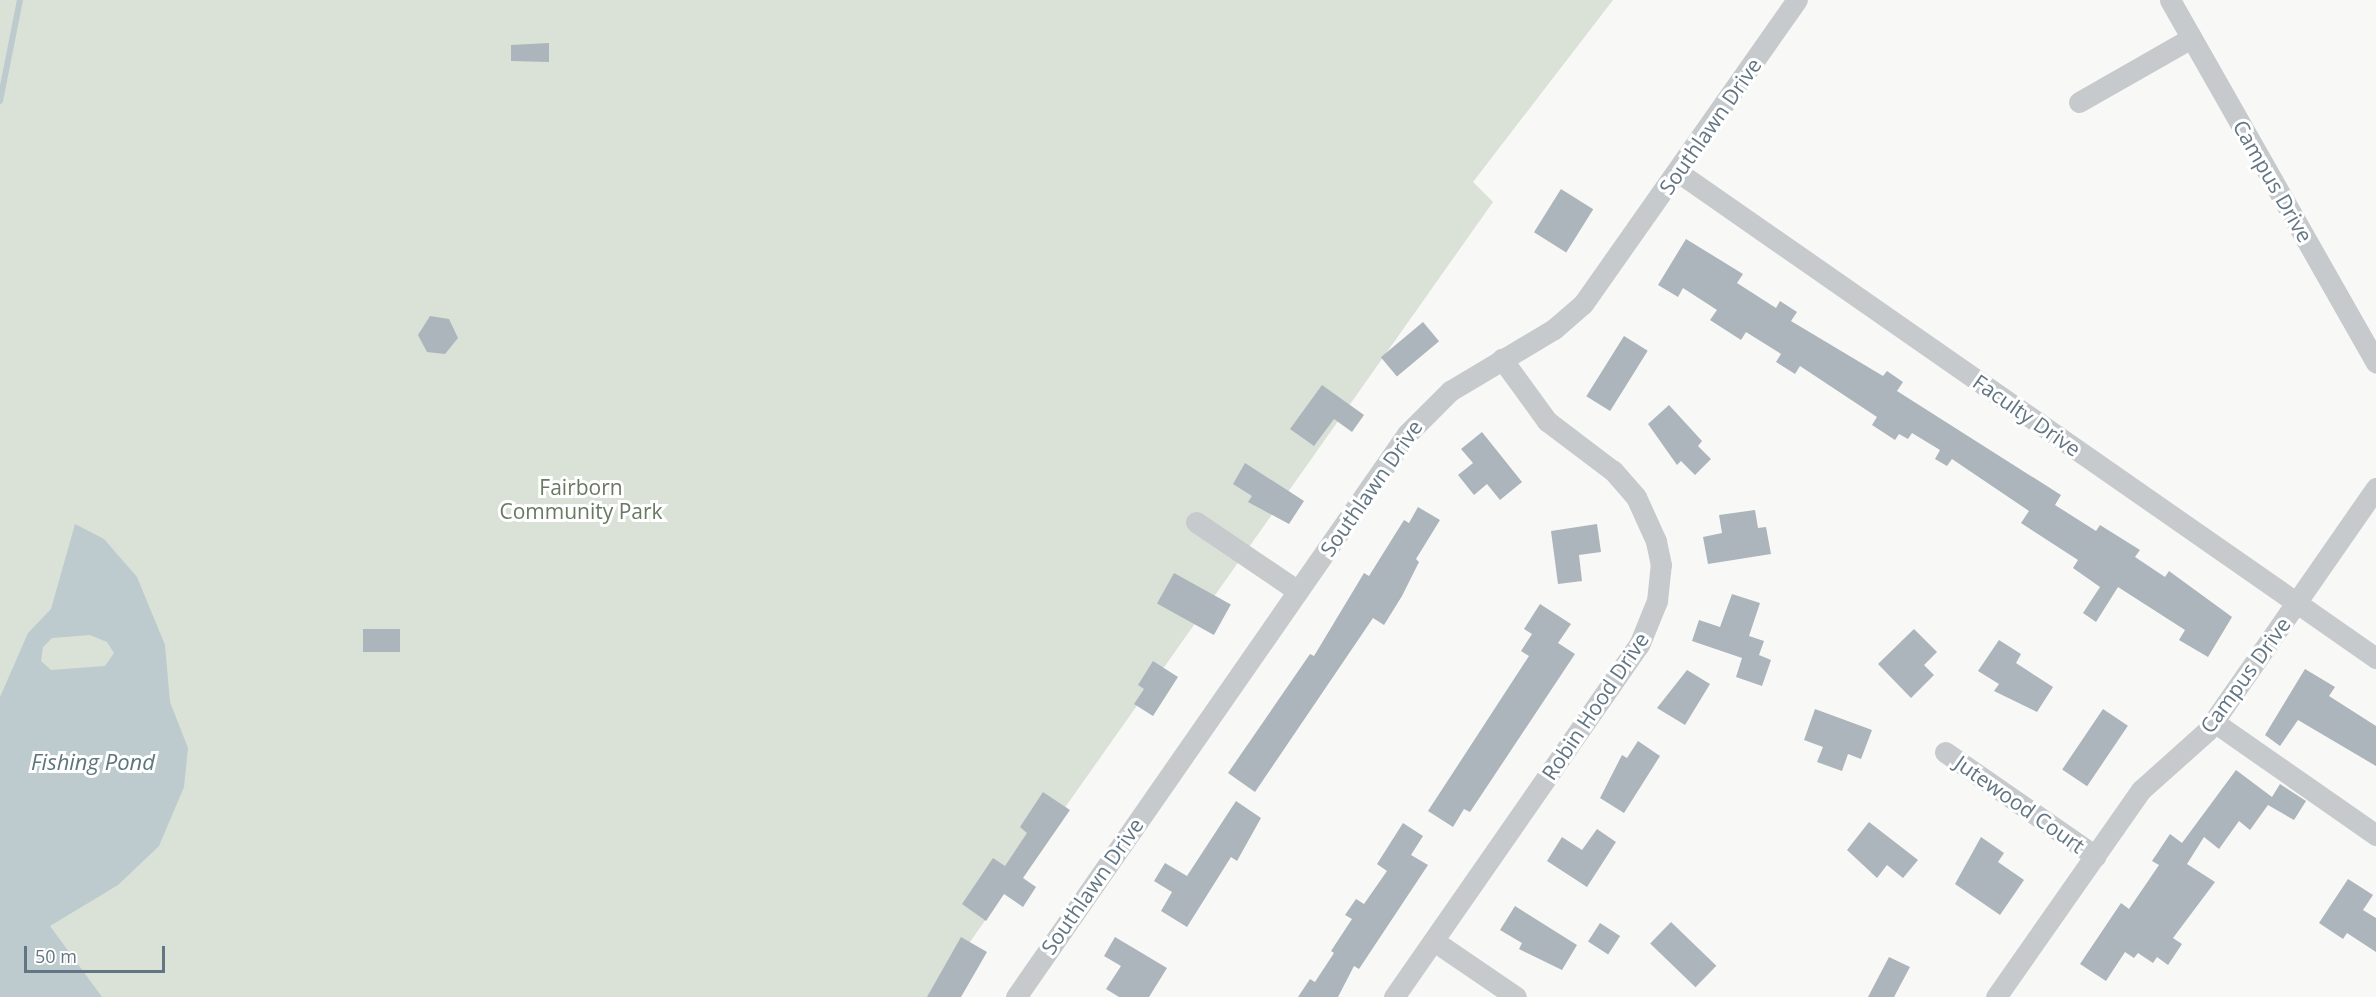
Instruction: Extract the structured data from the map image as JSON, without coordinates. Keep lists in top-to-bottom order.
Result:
{
  "streets": {
    "street": [
      "Southlawn Drive",
      "Campus Drive",
      "Faculty Drive",
      "Robin Hood Drive",
      "Jutewood Court"
    ]
  },
  "crossings": [
    ["Southlawn Drive", "Faculty Drive"],
    ["Southlawn Drive", "Robin Hood Drive"],
    ["Campus Drive", "Faculty Drive"],
    ["Campus Drive", "Jutewood Court"]
  ],
  "water": ["Fishing Pond"],
  "parks": ["Fairborn Community Park"],
  "scale_bar": "50 m"
}
